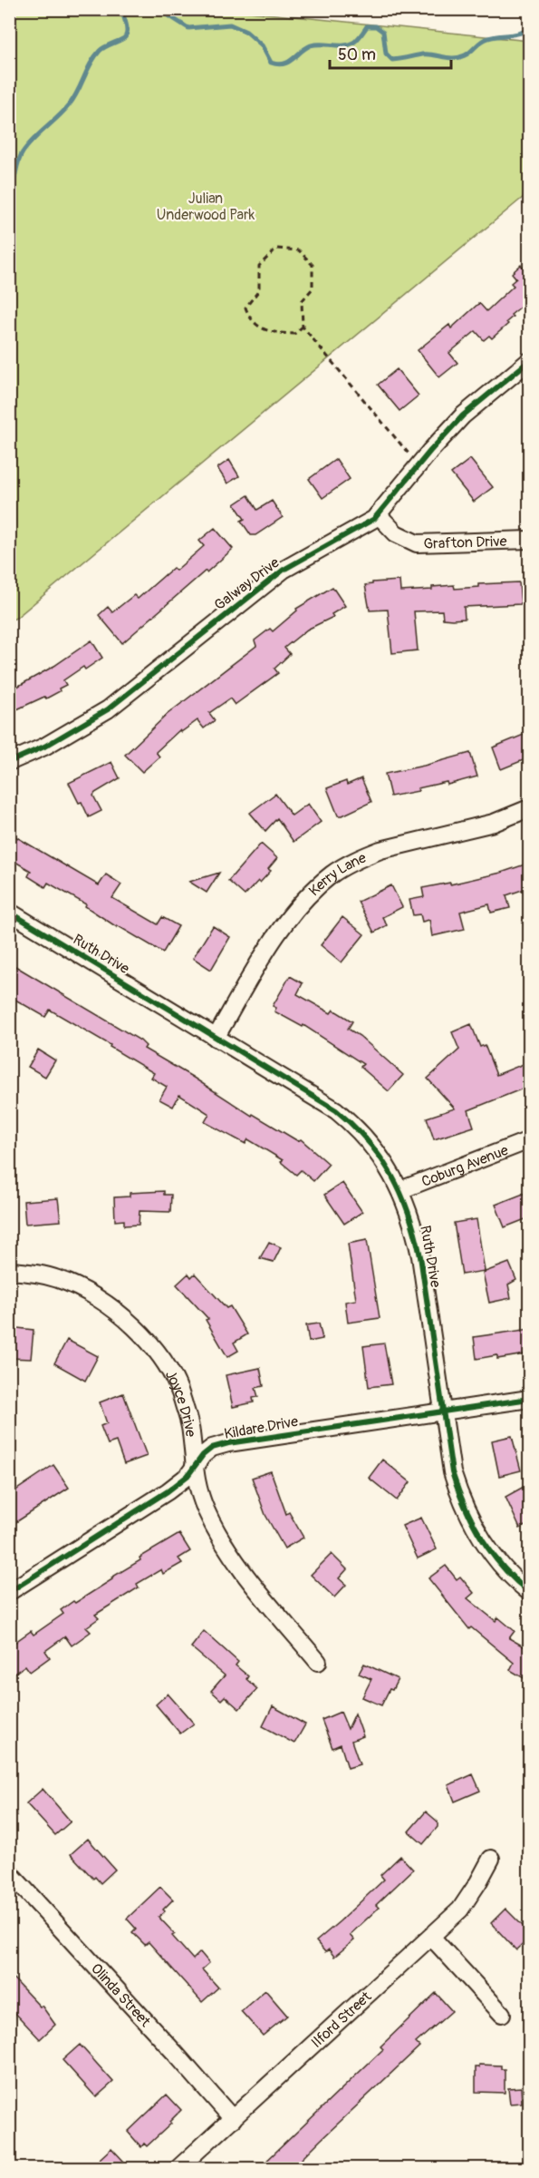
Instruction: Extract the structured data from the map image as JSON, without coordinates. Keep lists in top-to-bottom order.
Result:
{
  "streets": {
    "street": [
      "Grafton Drive",
      "Galway Drive",
      "Kerry Lane",
      "Ruth Drive",
      "Coburg Avenue",
      "Joyce Drive",
      "Kildare Drive",
      "Olinda Street",
      "Ilford Street"
    ]
  },
  "crossings": [
    ["Grafton Drive", "Galway Drive"],
    ["Kerry Lane", "Ruth Drive"],
    ["Ruth Drive", "Coburg Avenue"],
    ["Ruth Drive", "Kildare Drive"],
    ["Joyce Drive", "Kildare Drive"],
    ["Olinda Street", "Ilford Street"]
  ],
  "parks": ["Julian Underwood Park"],
  "scale_bar": "50 m"
}
